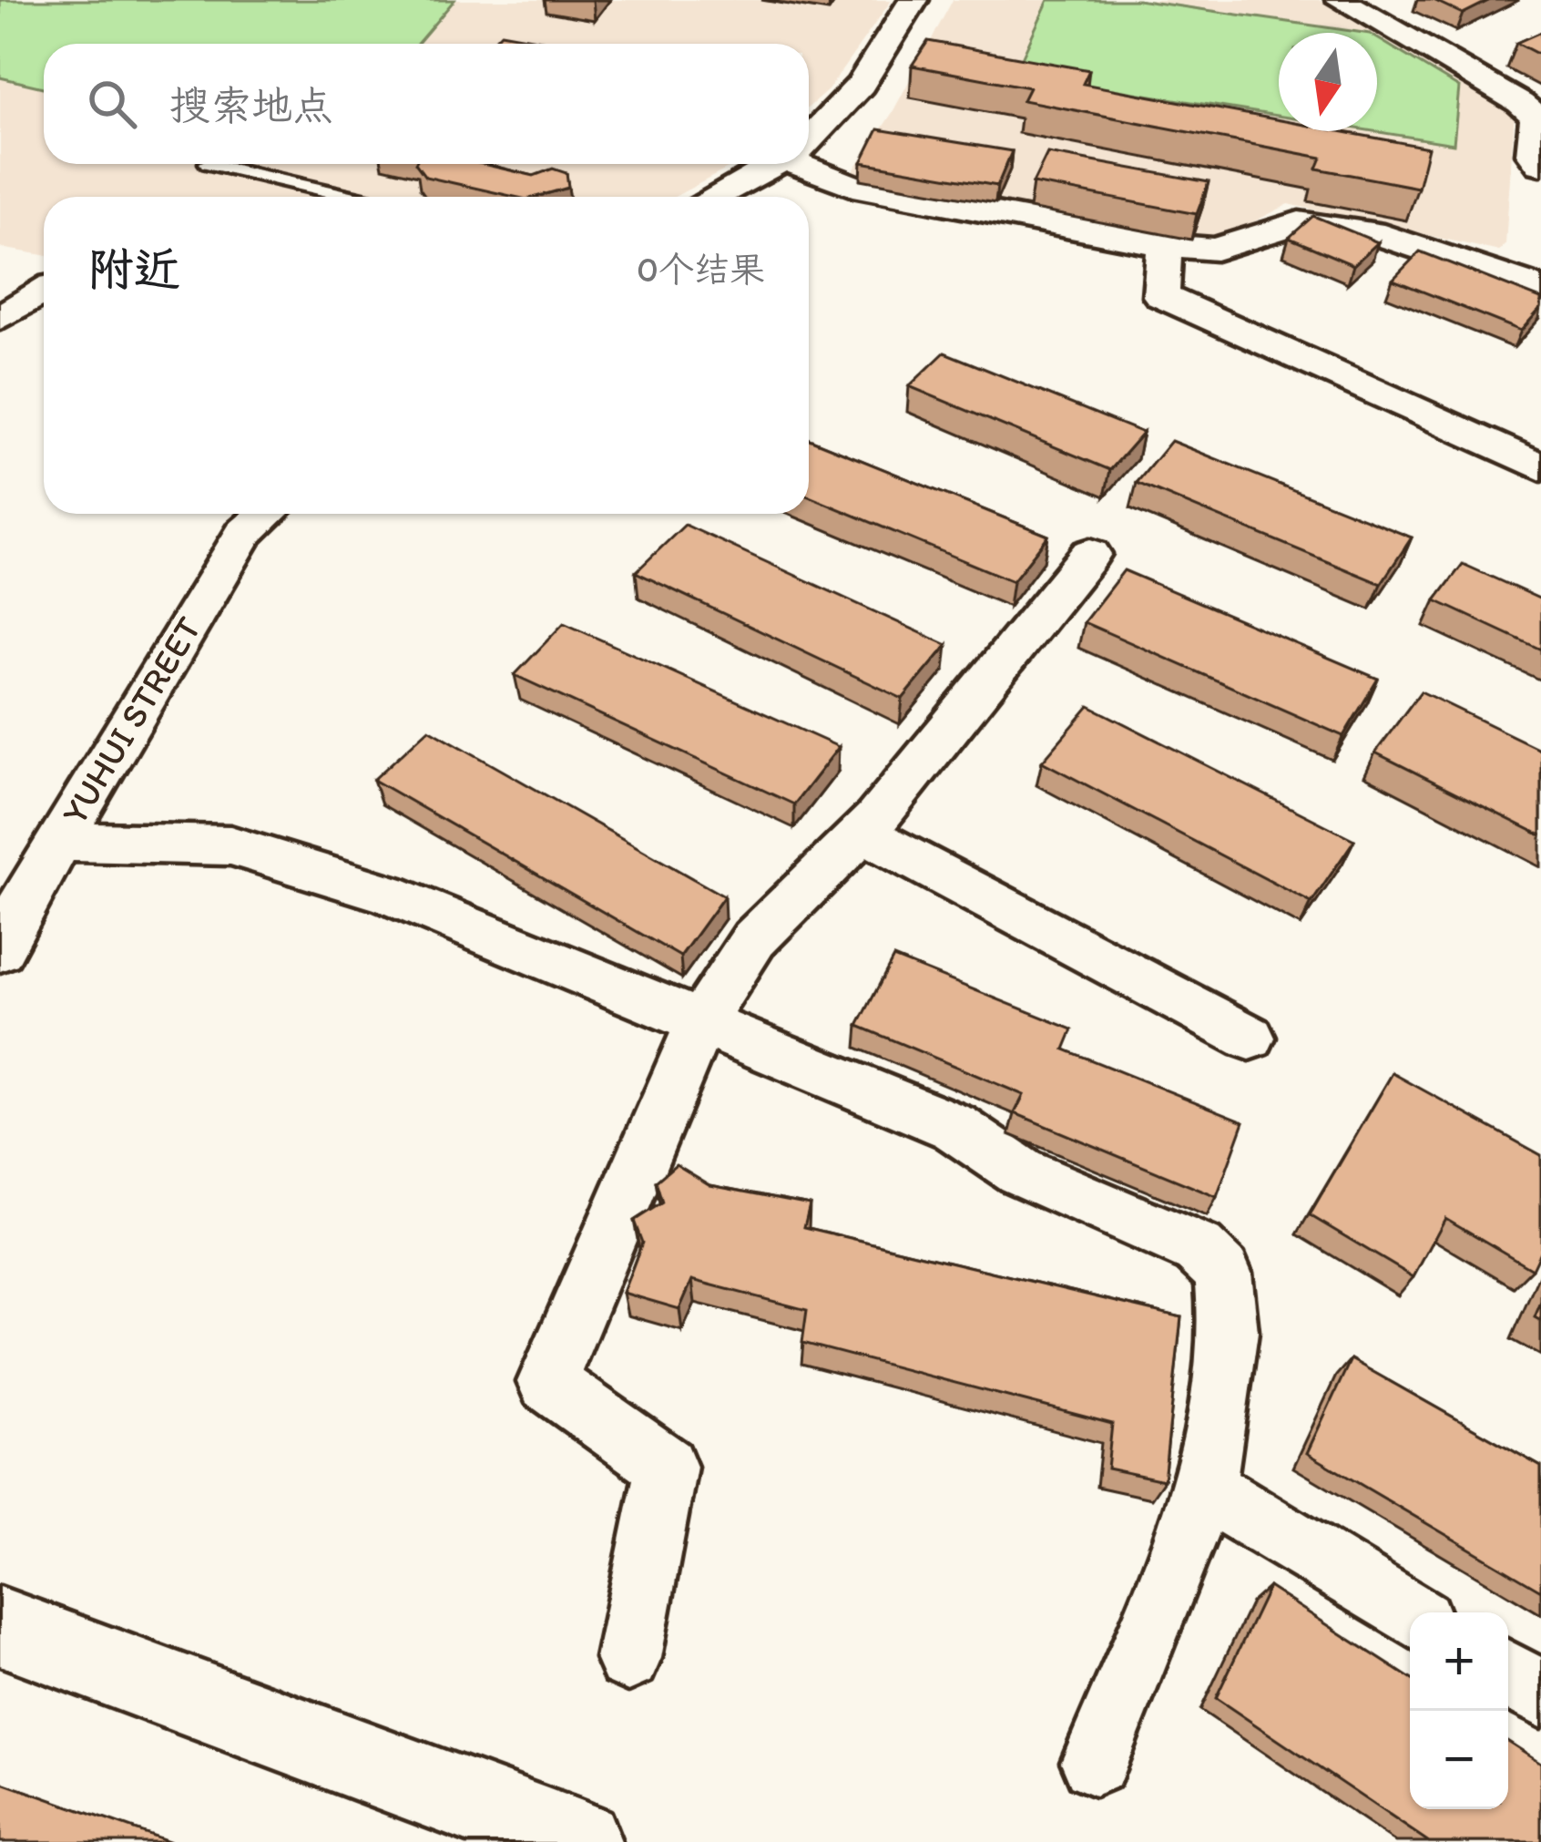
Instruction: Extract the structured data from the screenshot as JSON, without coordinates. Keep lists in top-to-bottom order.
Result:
{
  "streets": {
    "street": ["YUHUI STREET"]
  },
  "north": "bottom",
  "page": {
    "search": "搜索地点",
    "heading": ["附近", "0个结果"],
    "map_buttons": ["+", "−"]
  }
}
